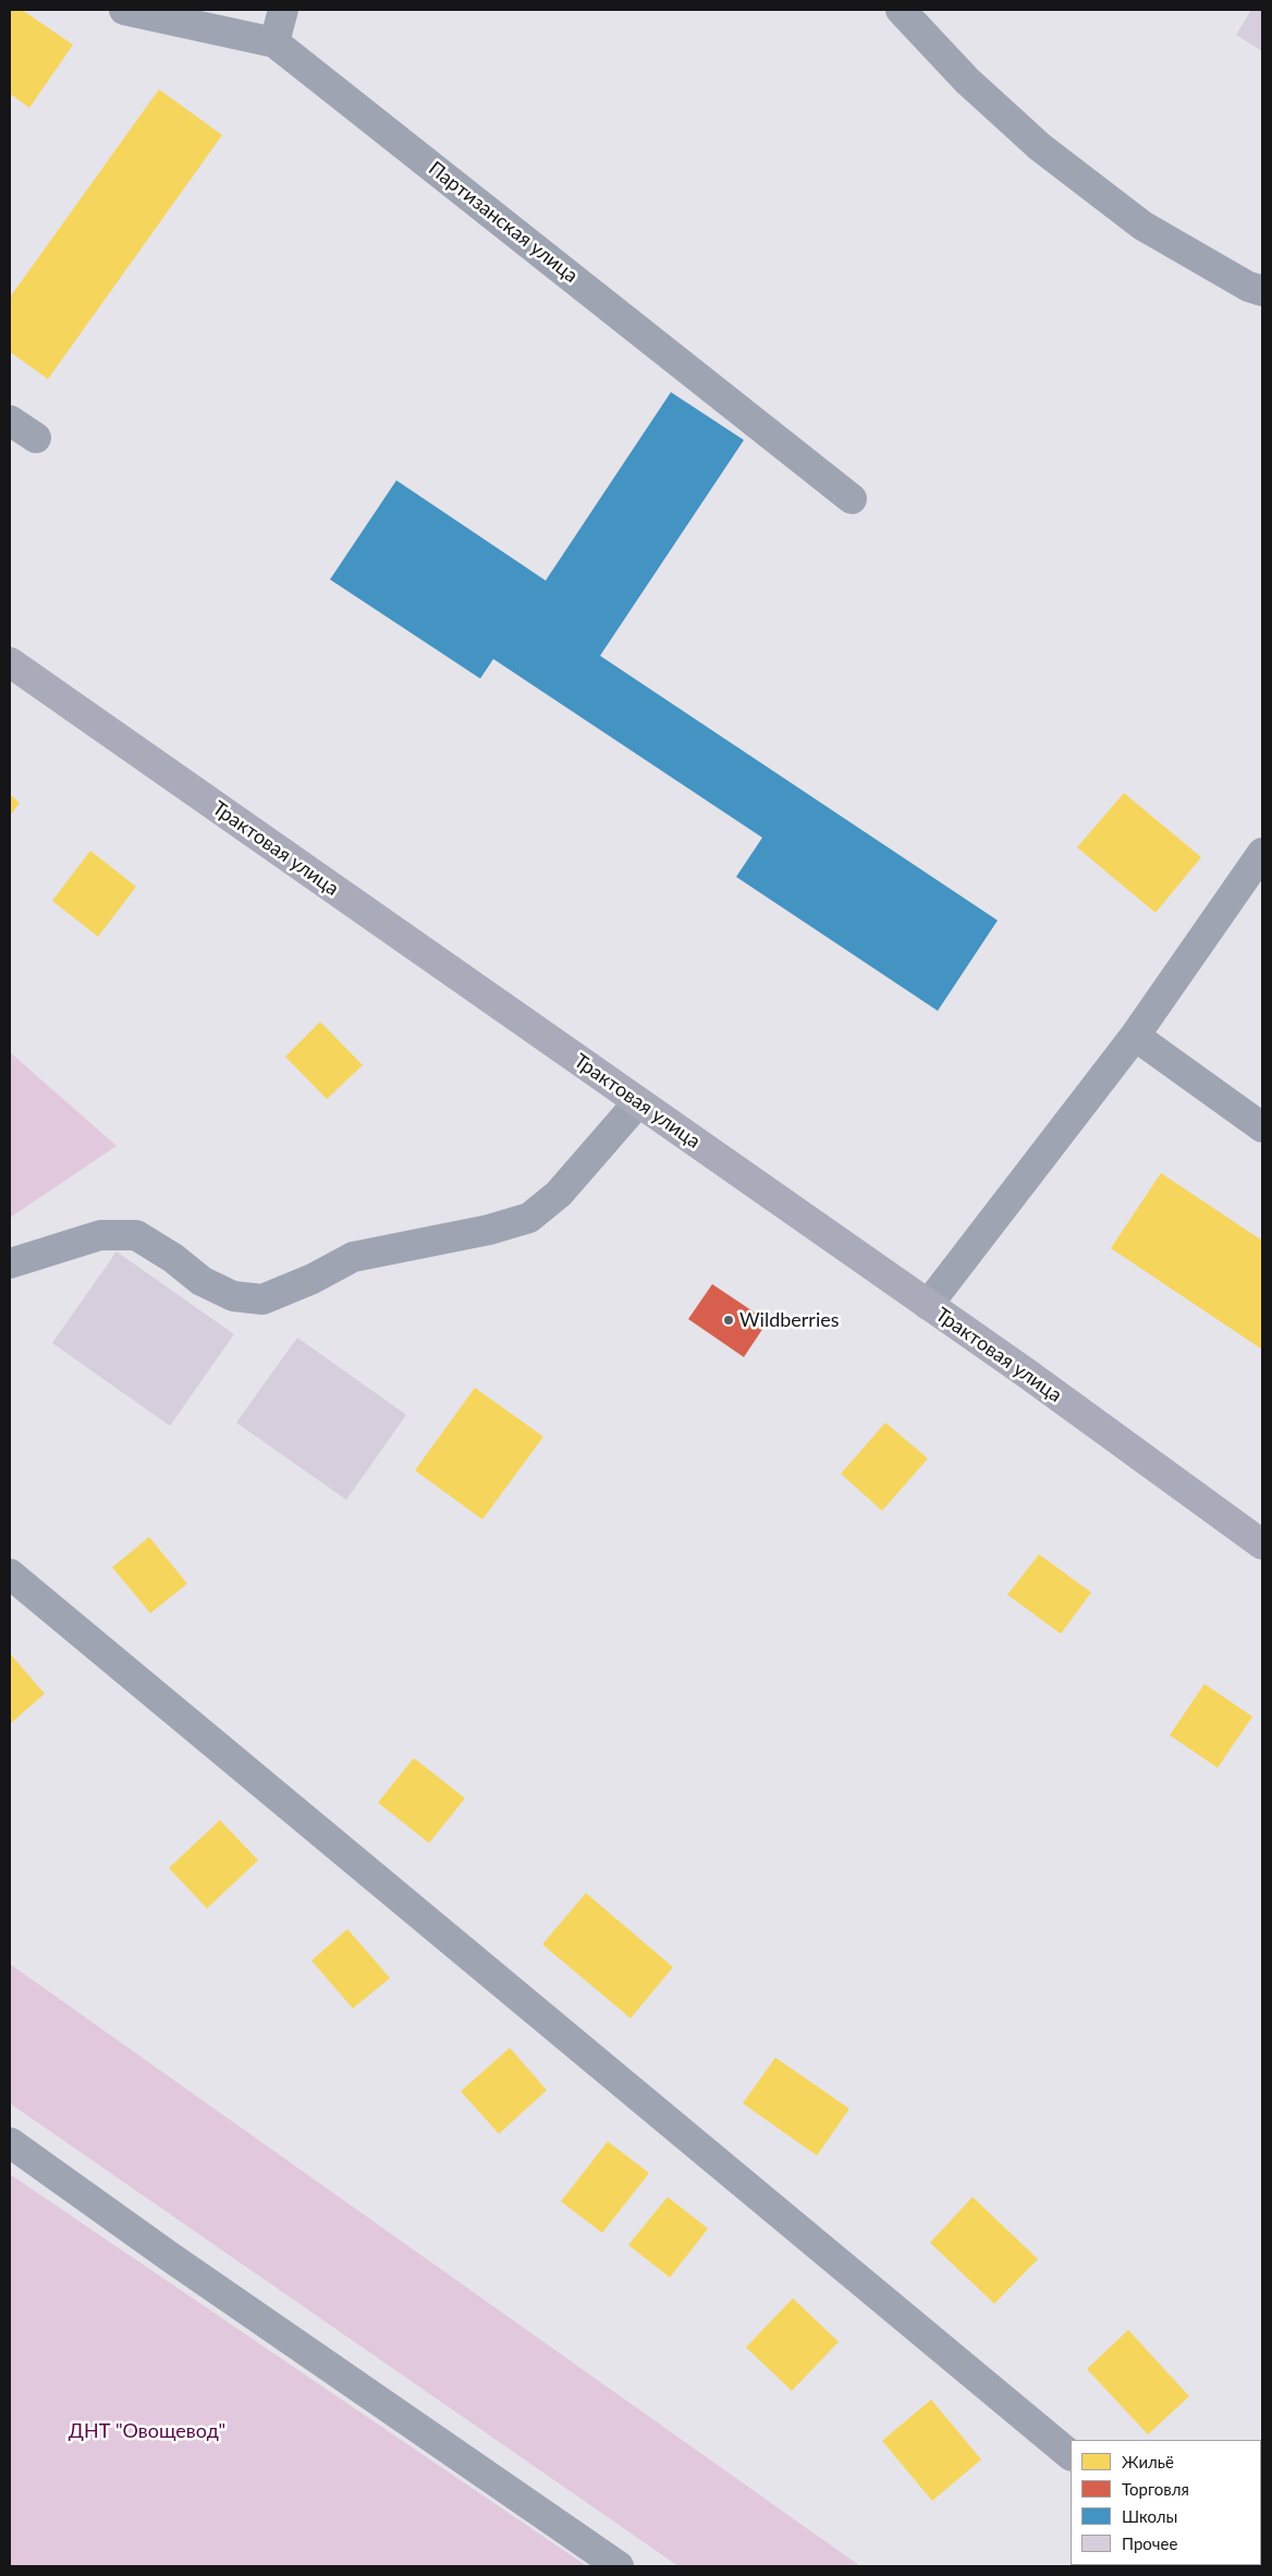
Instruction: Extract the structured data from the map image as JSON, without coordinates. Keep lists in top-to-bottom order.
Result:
{
  "streets": {
    "highway": ["Трактовая улица"],
    "street": ["Партизанская улица"]
  },
  "parks": ["ДНТ \"Овощевод\""],
  "places": ["Wildberries"],
  "legend": [
    "Жильё",
    "Торговля",
    "Школы",
    "Прочее"
  ]
}
